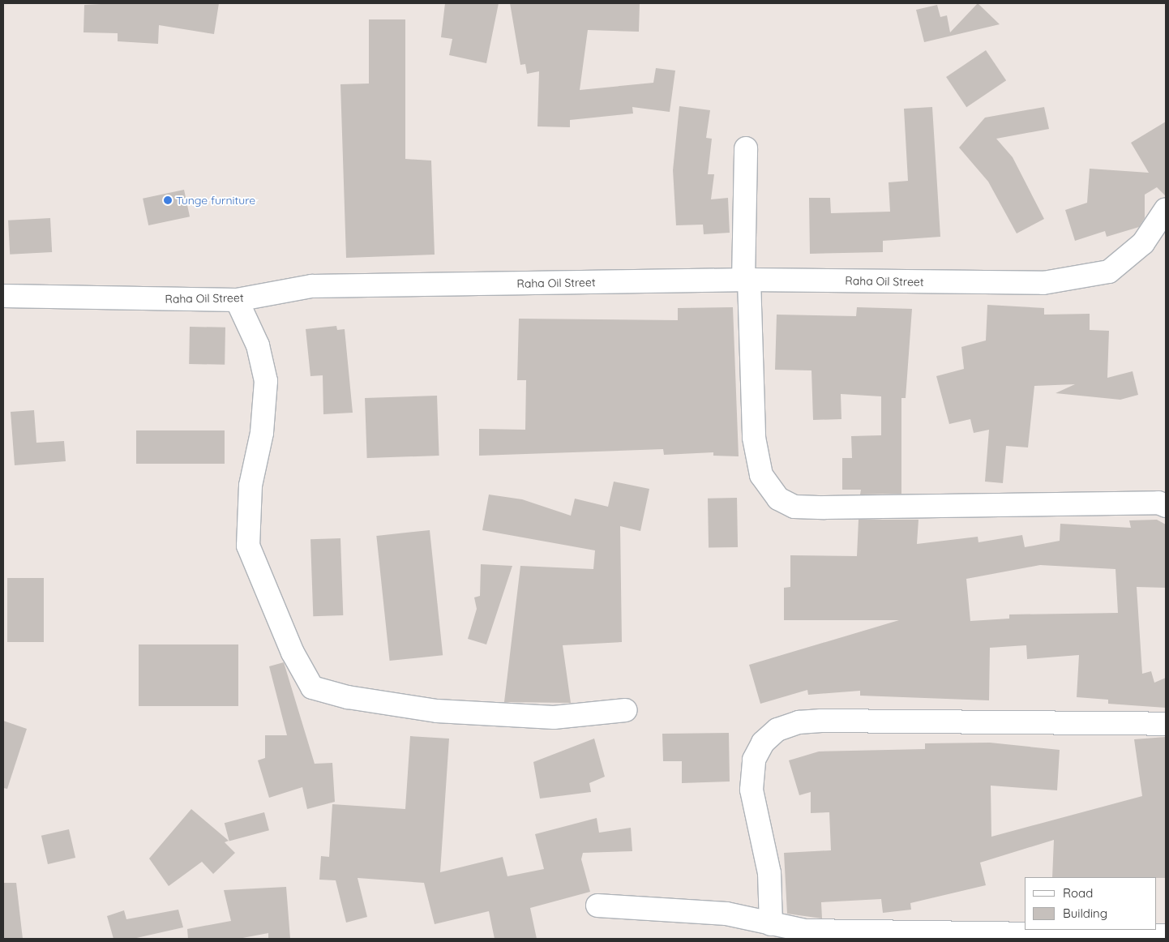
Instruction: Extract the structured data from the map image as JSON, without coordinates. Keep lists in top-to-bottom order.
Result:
{
  "streets": {
    "street": ["Raha Oil Street"]
  },
  "places": ["Tunge furniture"],
  "legend": ["Road", "Building"]
}
